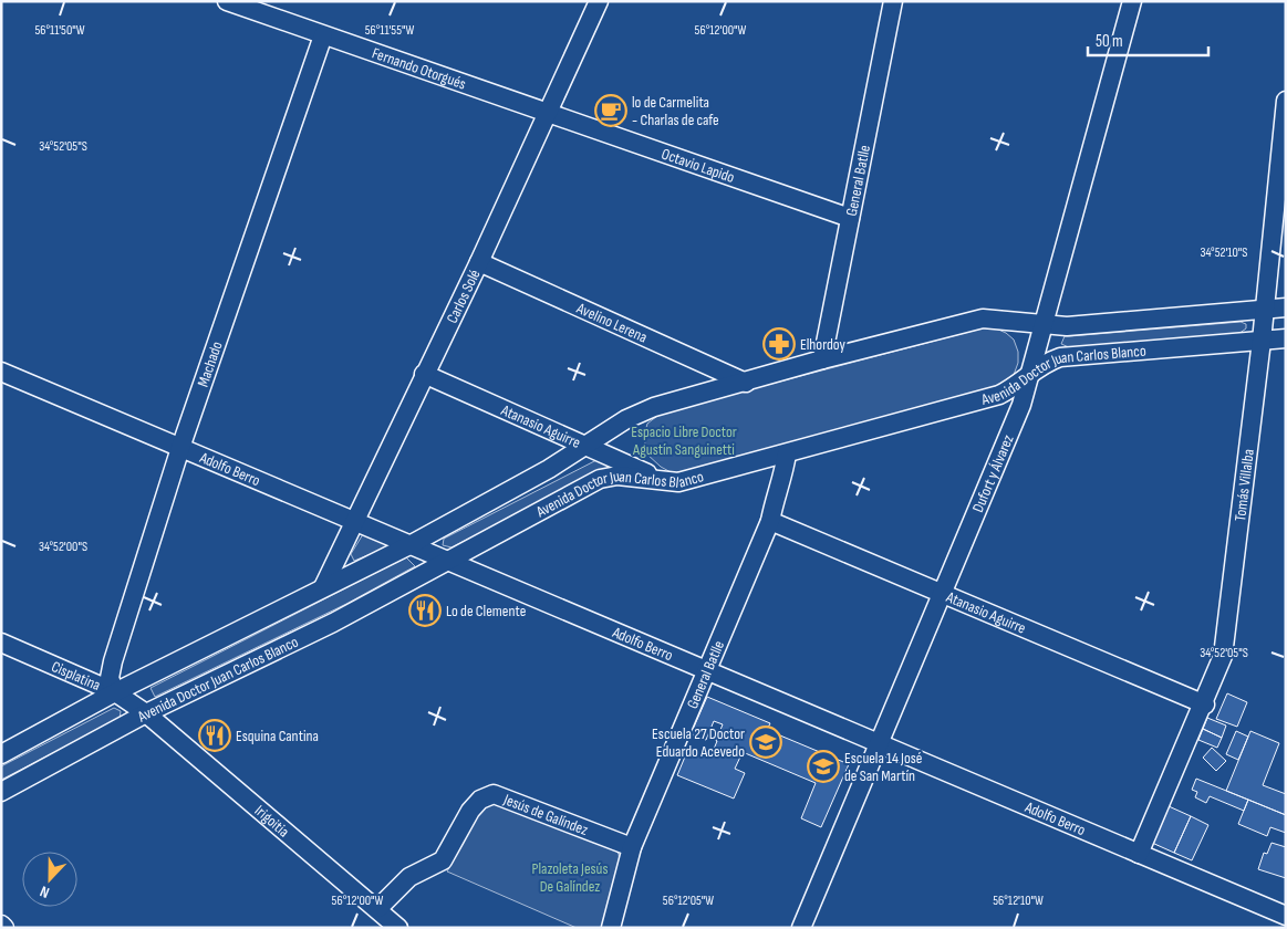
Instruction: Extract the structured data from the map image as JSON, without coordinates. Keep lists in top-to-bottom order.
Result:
{
  "streets": {
    "street": [
      "Fernando Otorgués",
      "Octavio Lapido",
      "General Batlle",
      "Carlos Solé",
      "Avelino Lerena",
      "Machado",
      "Avenida Doctor Juan Carlos Blanco",
      "Atanasio Aguirre",
      "Adolfo Berro",
      "Dufort y Álvarez",
      "Tomás Villalba",
      "Cisplatina",
      "Jesús de Galíndez",
      "Irigoitia"
    ]
  },
  "crossings": [
    ["Fernando Otorgués", "Octavio Lapido"],
    ["Fernando Otorgués", "Carlos Solé"],
    ["Fernando Otorgués", "Machado"],
    ["Octavio Lapido", "General Batlle"],
    ["Octavio Lapido", "Carlos Solé"],
    ["General Batlle", "Avenida Doctor Juan Carlos Blanco"],
    ["General Batlle", "Atanasio Aguirre"],
    ["General Batlle", "Adolfo Berro"],
    ["General Batlle", "Jesús de Galíndez"],
    ["Carlos Solé", "Avelino Lerena"],
    ["Carlos Solé", "Avenida Doctor Juan Carlos Blanco"],
    ["Carlos Solé", "Atanasio Aguirre"],
    ["Carlos Solé", "Adolfo Berro"],
    ["Avelino Lerena", "Avenida Doctor Juan Carlos Blanco"],
    ["Machado", "Avenida Doctor Juan Carlos Blanco"],
    ["Machado", "Adolfo Berro"],
    ["Machado", "Cisplatina"],
    ["Avenida Doctor Juan Carlos Blanco", "Atanasio Aguirre"],
    ["Avenida Doctor Juan Carlos Blanco", "Adolfo Berro"],
    ["Avenida Doctor Juan Carlos Blanco", "Dufort y Álvarez"],
    ["Avenida Doctor Juan Carlos Blanco", "Tomás Villalba"],
    ["Avenida Doctor Juan Carlos Blanco", "Cisplatina"],
    ["Avenida Doctor Juan Carlos Blanco", "Irigoitia"],
    ["Atanasio Aguirre", "Dufort y Álvarez"],
    ["Atanasio Aguirre", "Tomás Villalba"],
    ["Adolfo Berro", "Dufort y Álvarez"],
    ["Adolfo Berro", "Tomás Villalba"],
    ["Cisplatina", "Irigoitia"],
    ["Jesús de Galíndez", "Irigoitia"]
  ],
  "parks": ["Espacio Libre Doctor Agustín Sanguinetti", "Plazoleta Jesús De Galíndez"],
  "places": {
    "cafe": ["lo de Carmelita - Charlas de cafe"],
    "pharmacy": ["Elhordoy"],
    "restaurant": ["Lo de Clemente", "Esquina Cantina"],
    "school or university": ["Escuela 27 Doctor Eduardo Acevedo", "Escuela 14 José de San Martín"]
  },
  "scale_bar": "50 m",
  "north": "bottom",
  "coordinates": [
    "56°11'50\"W",
    "56°11'55\"W",
    "56°12'00\"W",
    "34°52'05\"S",
    "34°52'10\"S",
    "34°52'00\"S",
    "56°12'05\"W",
    "56°12'10\"W"
  ]
}
